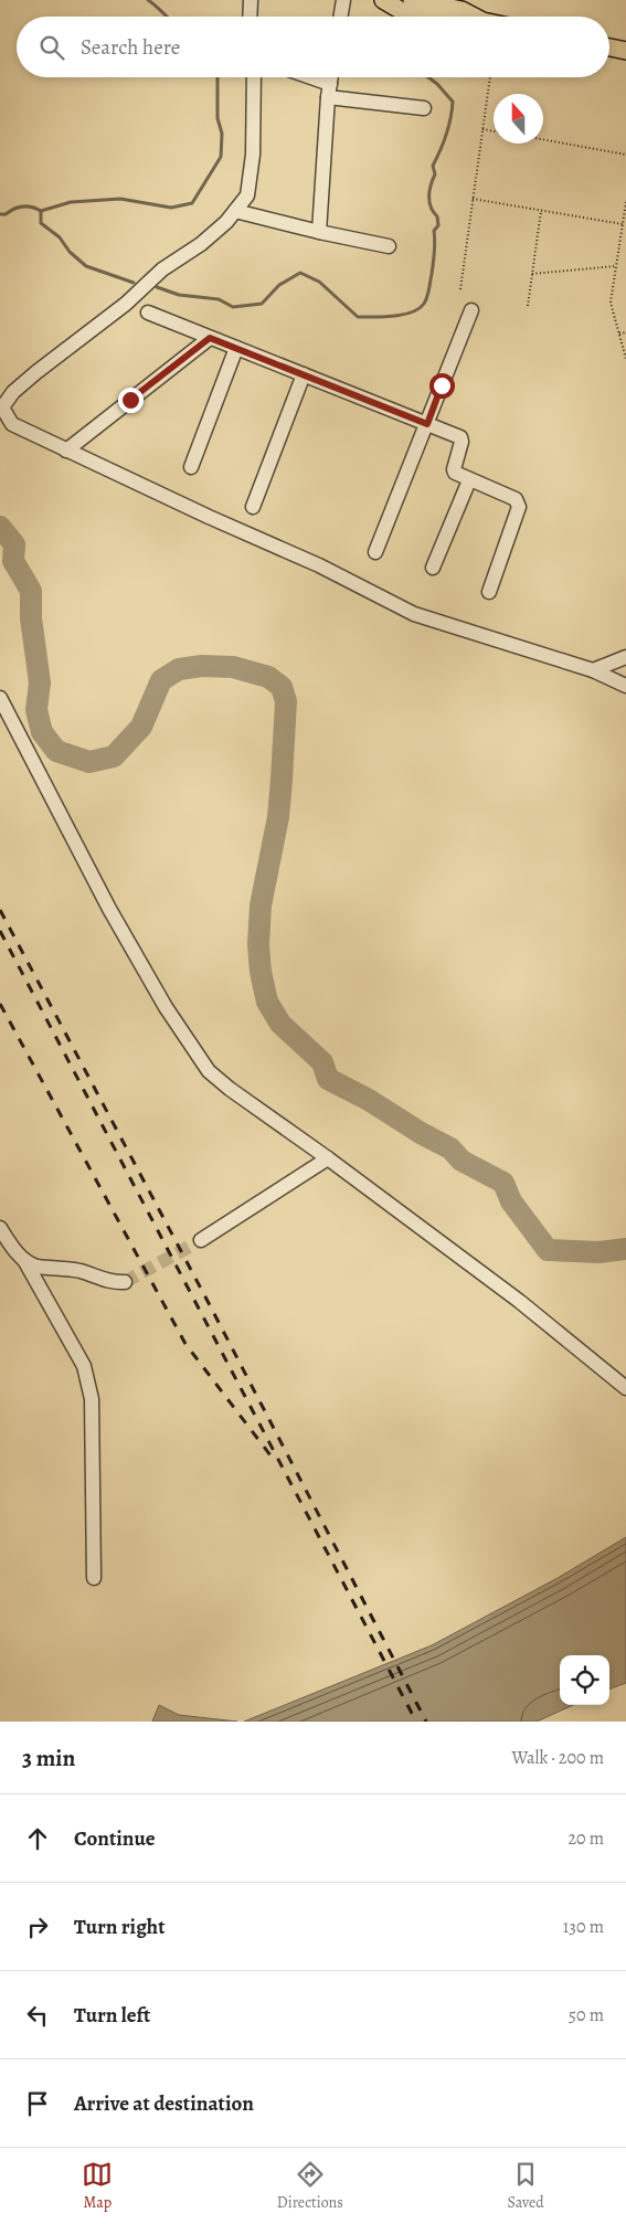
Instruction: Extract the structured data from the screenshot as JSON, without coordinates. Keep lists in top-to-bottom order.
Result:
{
  "north": "top",
  "page": {
    "search": "Search here",
    "heading": ["3 min", "Walk · 200 m"],
    "list": [
      ["Continue", "20 m"],
      ["Turn right", "130 m"],
      ["Turn left", "50 m"],
      "Arrive at destination"
    ],
    "nav": ["Map", "Directions", "Saved"]
  }
}
